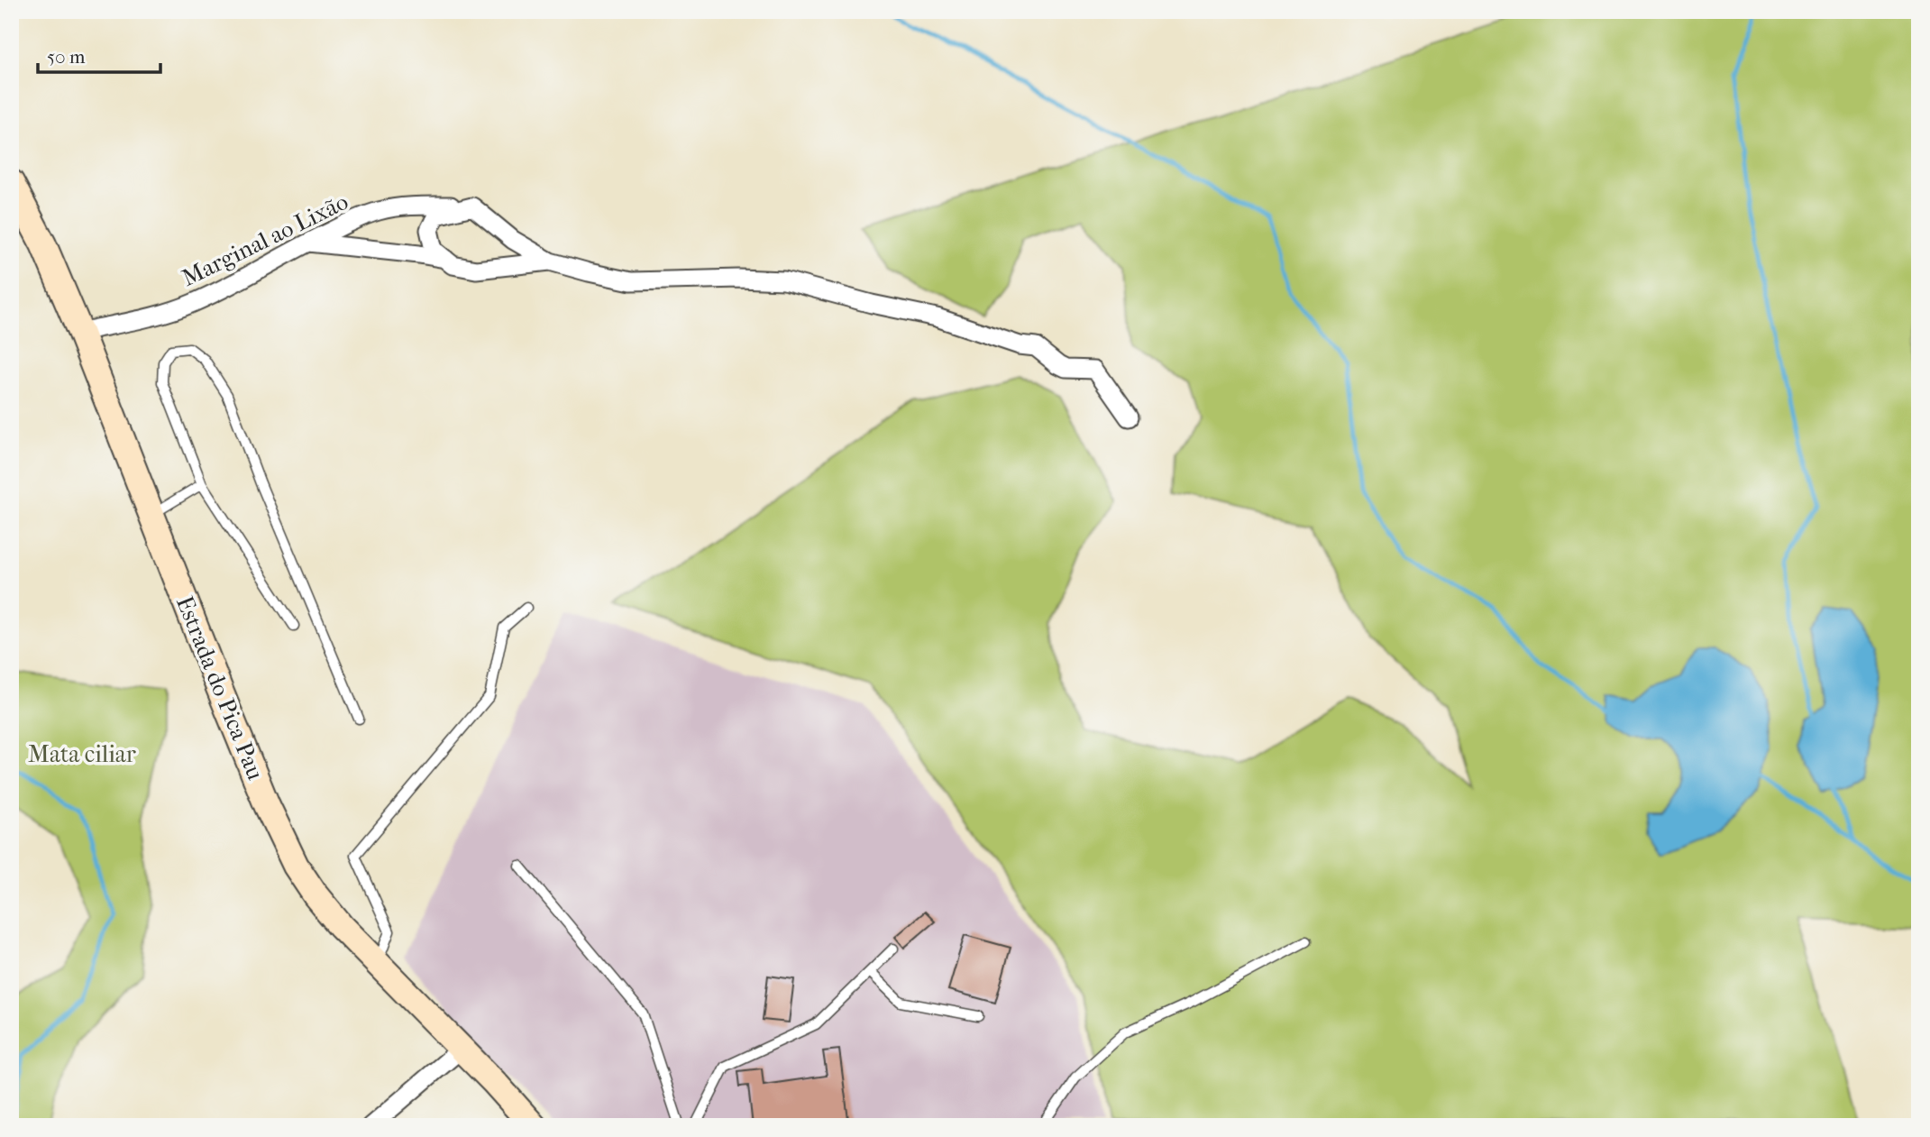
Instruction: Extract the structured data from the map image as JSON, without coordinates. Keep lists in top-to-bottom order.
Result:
{
  "streets": {
    "main road": ["Estrada do Pica Pau"],
    "street": ["Marginal ao Lixão"]
  },
  "crossings": [
    ["Marginal ao Lixão", "Estrada do Pica Pau"]
  ],
  "parks": ["Mata ciliar"],
  "scale_bar": "50 m"
}
